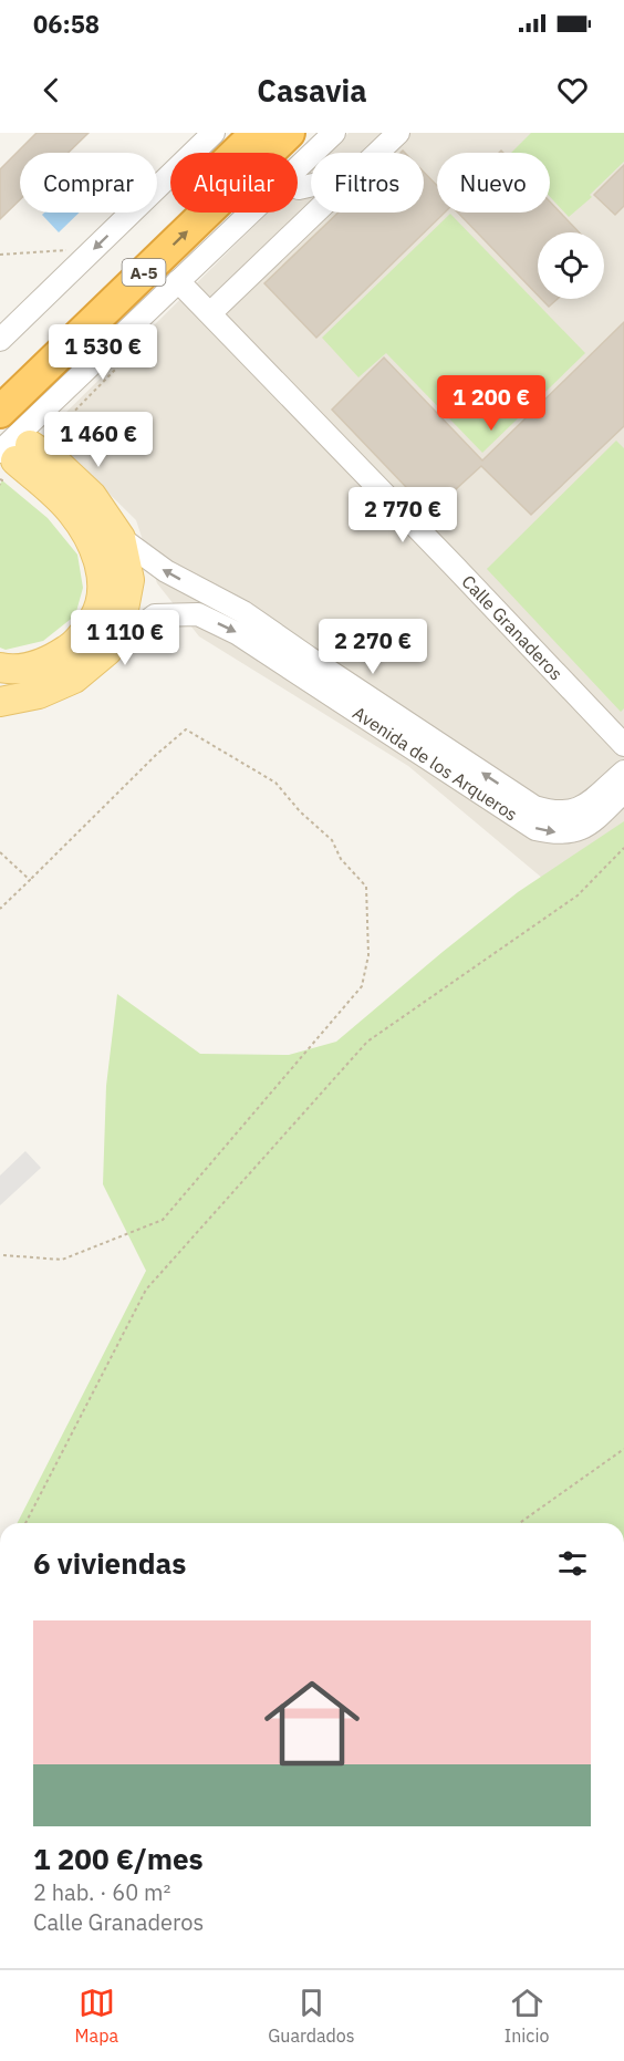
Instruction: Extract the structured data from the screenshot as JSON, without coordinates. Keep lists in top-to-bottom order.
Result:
{
  "streets": {
    "highway": ["A-5"],
    "street": ["Calle Granaderos", "Avenida de los Arqueros"]
  },
  "page": {
    "status": "06:58",
    "header": "Casavia",
    "chip": [
      "Comprar",
      "Alquilar",
      "Filtros",
      "Nuevo"
    ],
    "price": [
      "1 530 €",
      "1 200 €",
      "1 460 €",
      "2 770 €",
      "1 110 €",
      "2 270 €"
    ],
    "heading": "6 viviendas",
    "list": [
      {
        "name": "1 200 €/mes",
        "note": "2 hab. · 60 m² · Calle Granaderos"
      }
    ],
    "tabs": ["Mapa", "Guardados", "Inicio"]
  }
}
